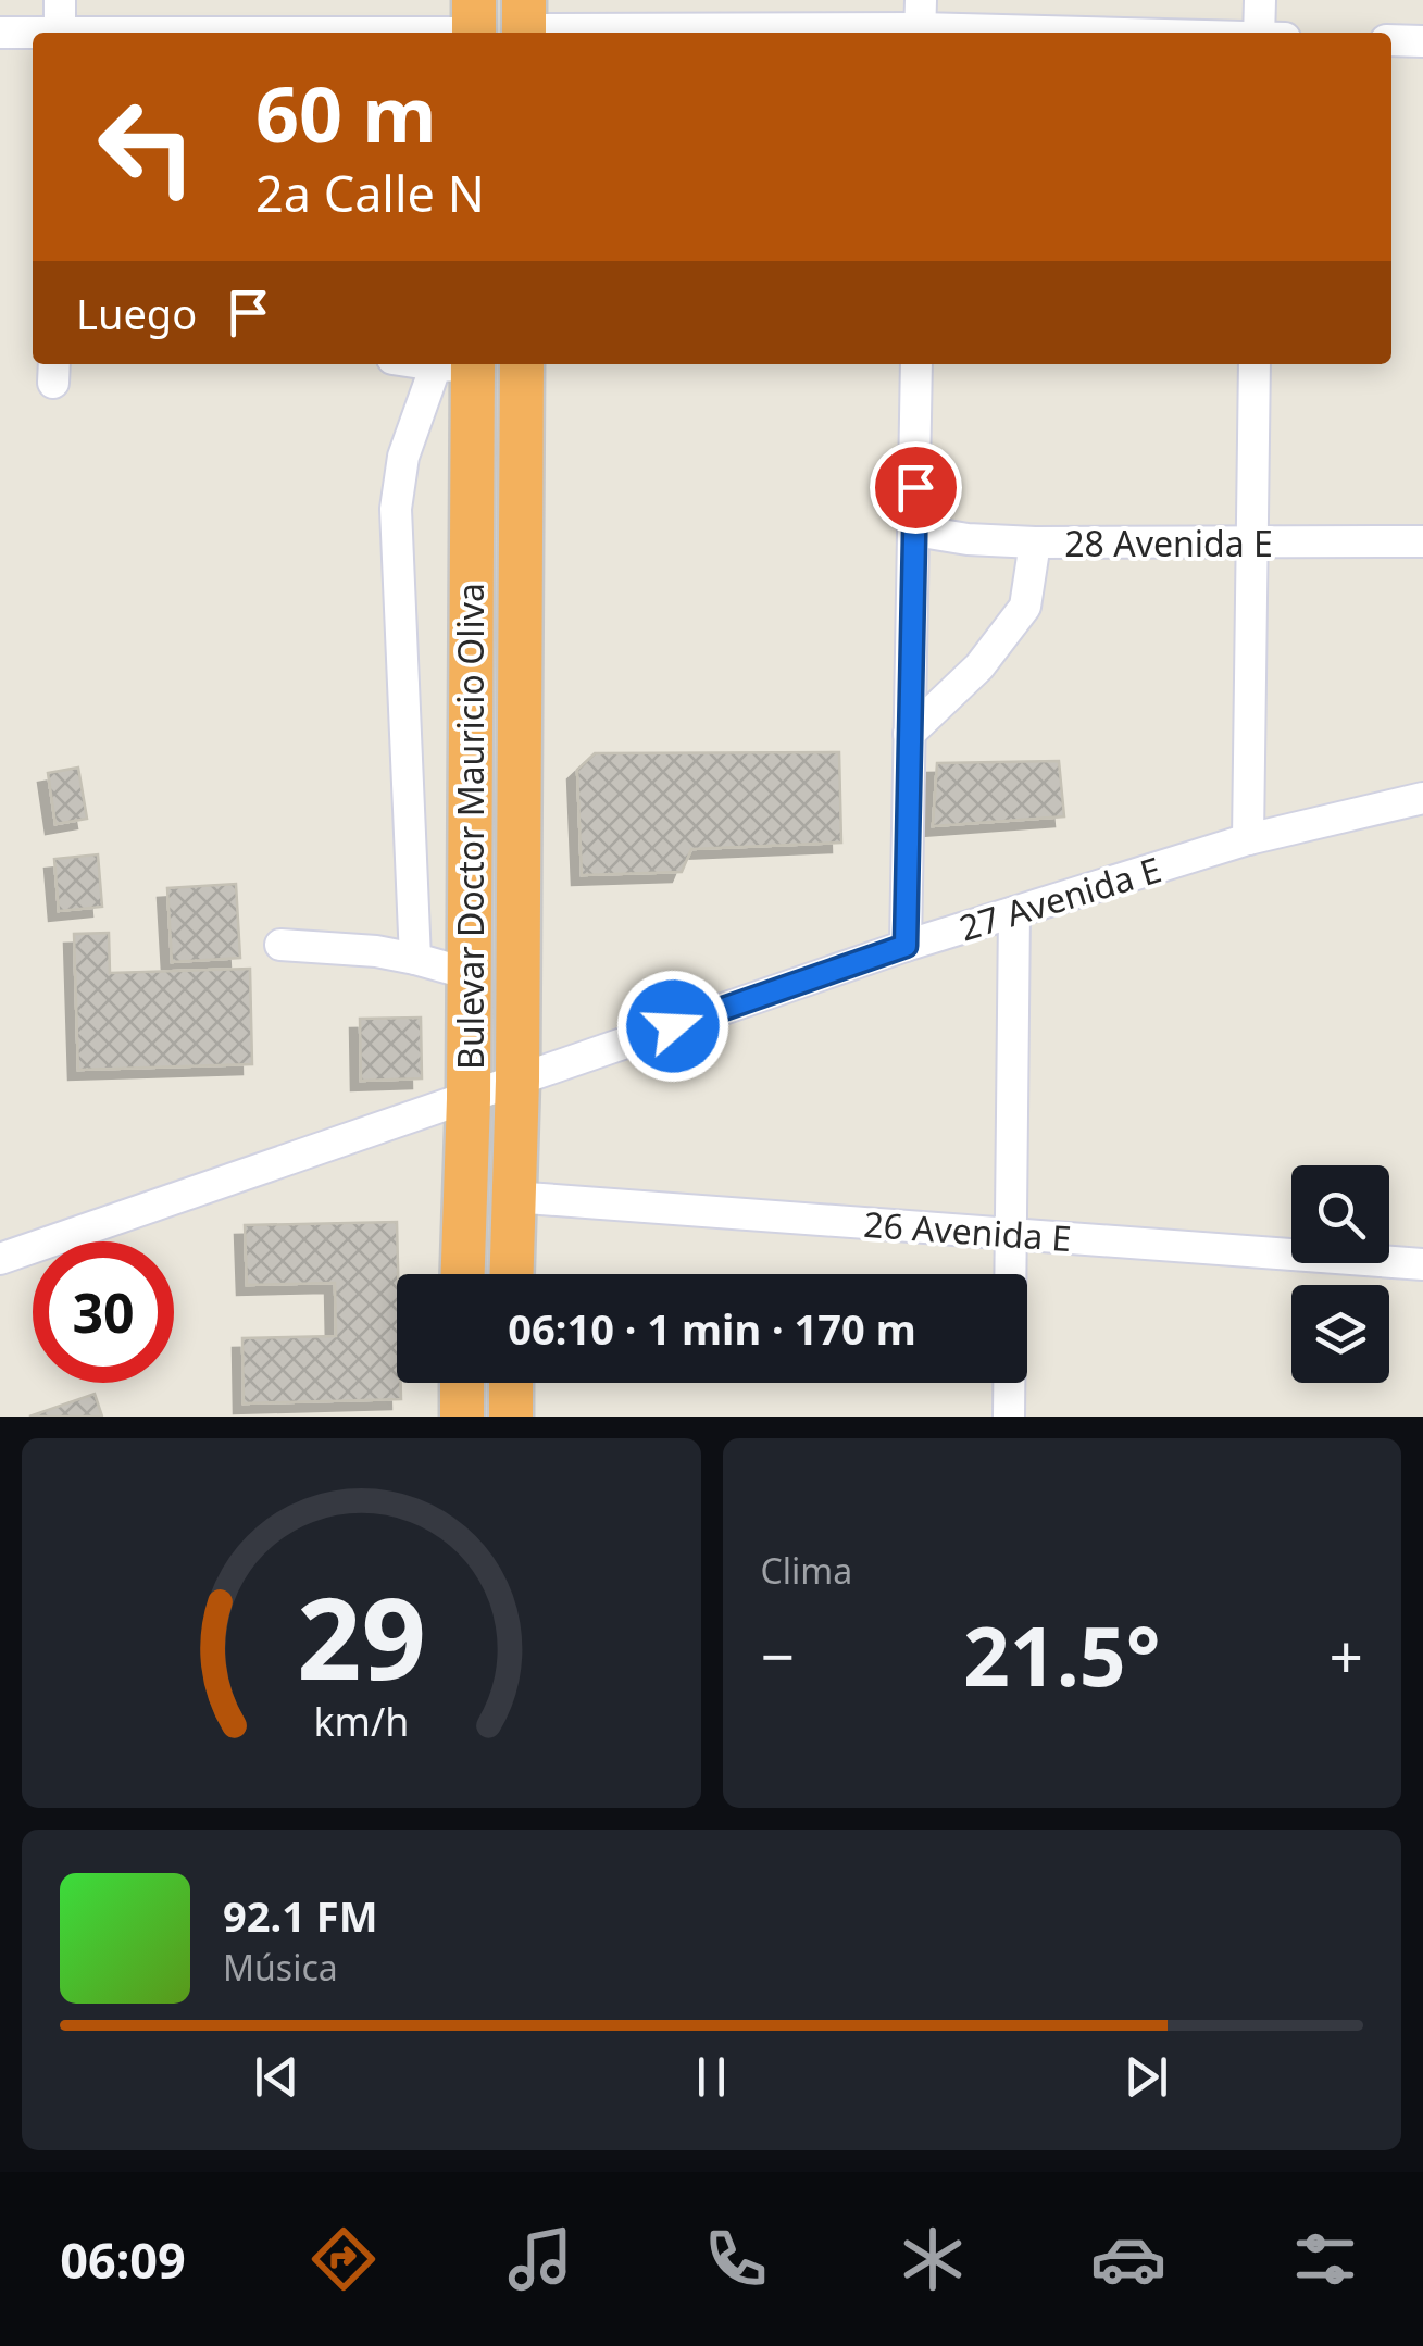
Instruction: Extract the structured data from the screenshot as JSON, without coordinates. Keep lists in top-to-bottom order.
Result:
{
  "streets": {
    "highway": ["Bulevar Doctor Mauricio Oliva"],
    "street": ["28 Avenida E", "27 Avenida E", "26 Avenida E"]
  },
  "crossings": [
    ["Bulevar Doctor Mauricio Oliva", "27 Avenida E"],
    ["Bulevar Doctor Mauricio Oliva", "26 Avenida E"]
  ],
  "page": {
    "turn": ["60 m", "2a Calle N"],
    "then": "Luego",
    "limit": "30",
    "trip": "06:10 · 1 min · 170 m",
    "tile": "Clima",
    "heat": ["−", "21.5°", "+"],
    "song": ["92.1 FM", "Música"],
    "tabs": "06:09",
    "gauge": ["29", "km/h"]
  }
}
